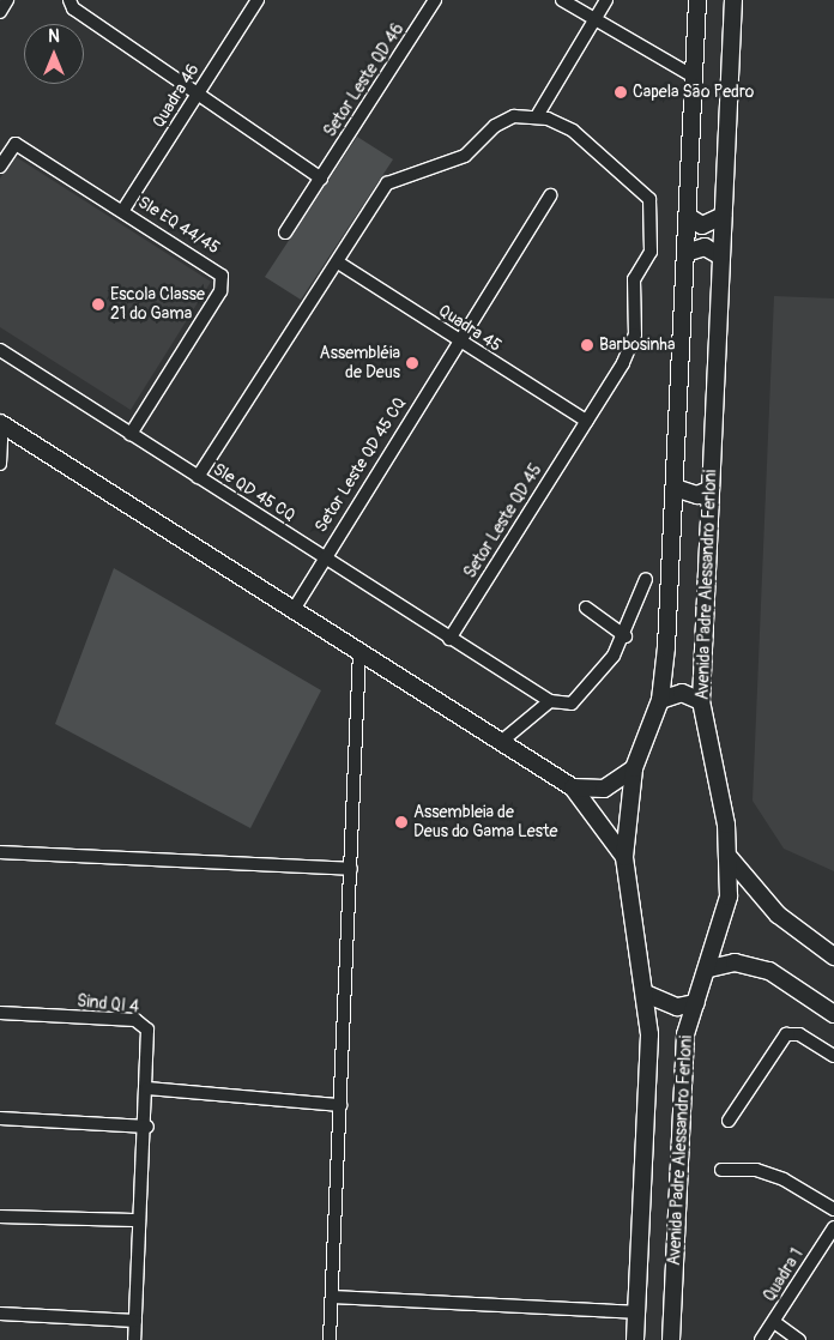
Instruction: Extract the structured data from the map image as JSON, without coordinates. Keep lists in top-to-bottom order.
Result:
{
  "streets": {
    "main road": ["Avenida Padre Alessandro Ferloni"],
    "street": [
      "Setor Leste QD 46",
      "Quadra 46",
      "Sle EQ 44/45",
      "Quadra 45",
      "Setor Leste QD 45 CQ",
      "Sle QD 45 CQ",
      "Setor Leste QD 45",
      "Sind QI 4",
      "Quadra 1"
    ]
  },
  "crossings": [
    ["Quadra 46", "Sle EQ 44/45"],
    ["Sle EQ 44/45", "Sle QD 45 CQ"],
    ["Quadra 45", "Setor Leste QD 45 CQ"],
    ["Quadra 45", "Setor Leste QD 45"],
    ["Setor Leste QD 45 CQ", "Sle QD 45 CQ"]
  ],
  "places": [
    "Capela São Pedro",
    "Escola Classe 21 do Gama",
    "Barbosinha",
    "Assembléia de Deus",
    "Assembleia de Deus do Gama Leste"
  ],
  "north": "top"
}
